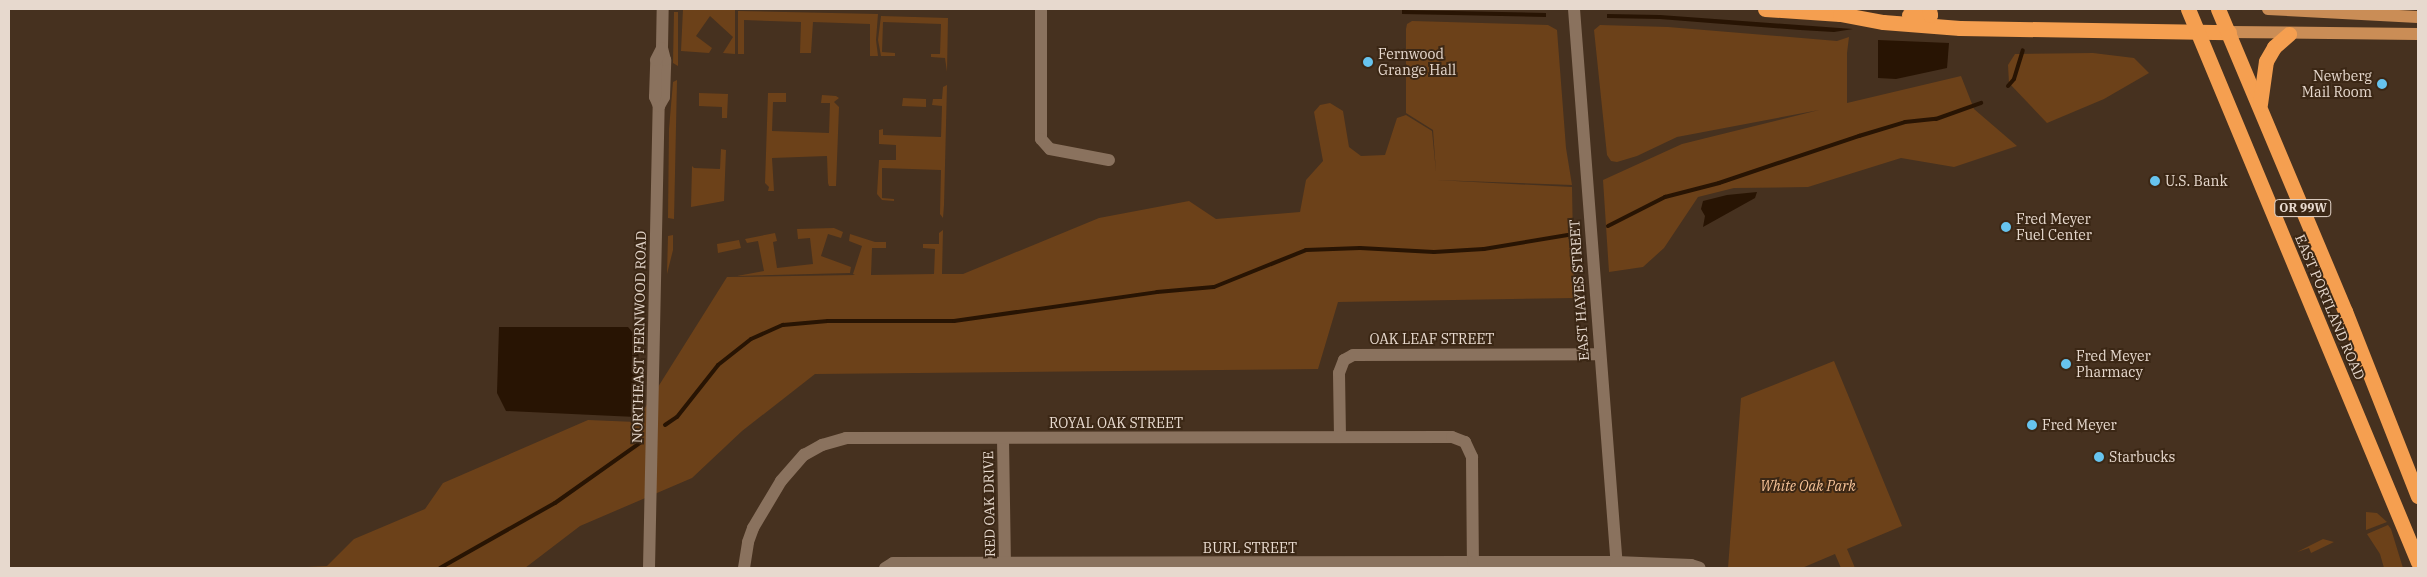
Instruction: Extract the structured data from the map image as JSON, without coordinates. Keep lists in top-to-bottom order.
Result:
{
  "streets": {
    "highway": ["OR 99W", "EAST PORTLAND ROAD"],
    "street": [
      "EAST HAYES STREET",
      "NORTHEAST FERNWOOD ROAD",
      "OAK LEAF STREET",
      "ROYAL OAK STREET",
      "RED OAK DRIVE",
      "BURL STREET"
    ]
  },
  "crossings": [
    ["EAST HAYES STREET", "OAK LEAF STREET"],
    ["EAST HAYES STREET", "BURL STREET"],
    ["OAK LEAF STREET", "ROYAL OAK STREET"],
    ["ROYAL OAK STREET", "RED OAK DRIVE"],
    ["ROYAL OAK STREET", "BURL STREET"],
    ["RED OAK DRIVE", "BURL STREET"]
  ],
  "parks": ["White Oak Park"],
  "places": [
    "Fernwood Grange Hall",
    "Newberg Mail Room",
    "U.S. Bank",
    "Fred Meyer Fuel Center",
    "Fred Meyer Pharmacy",
    "Fred Meyer",
    "Starbucks"
  ]
}
